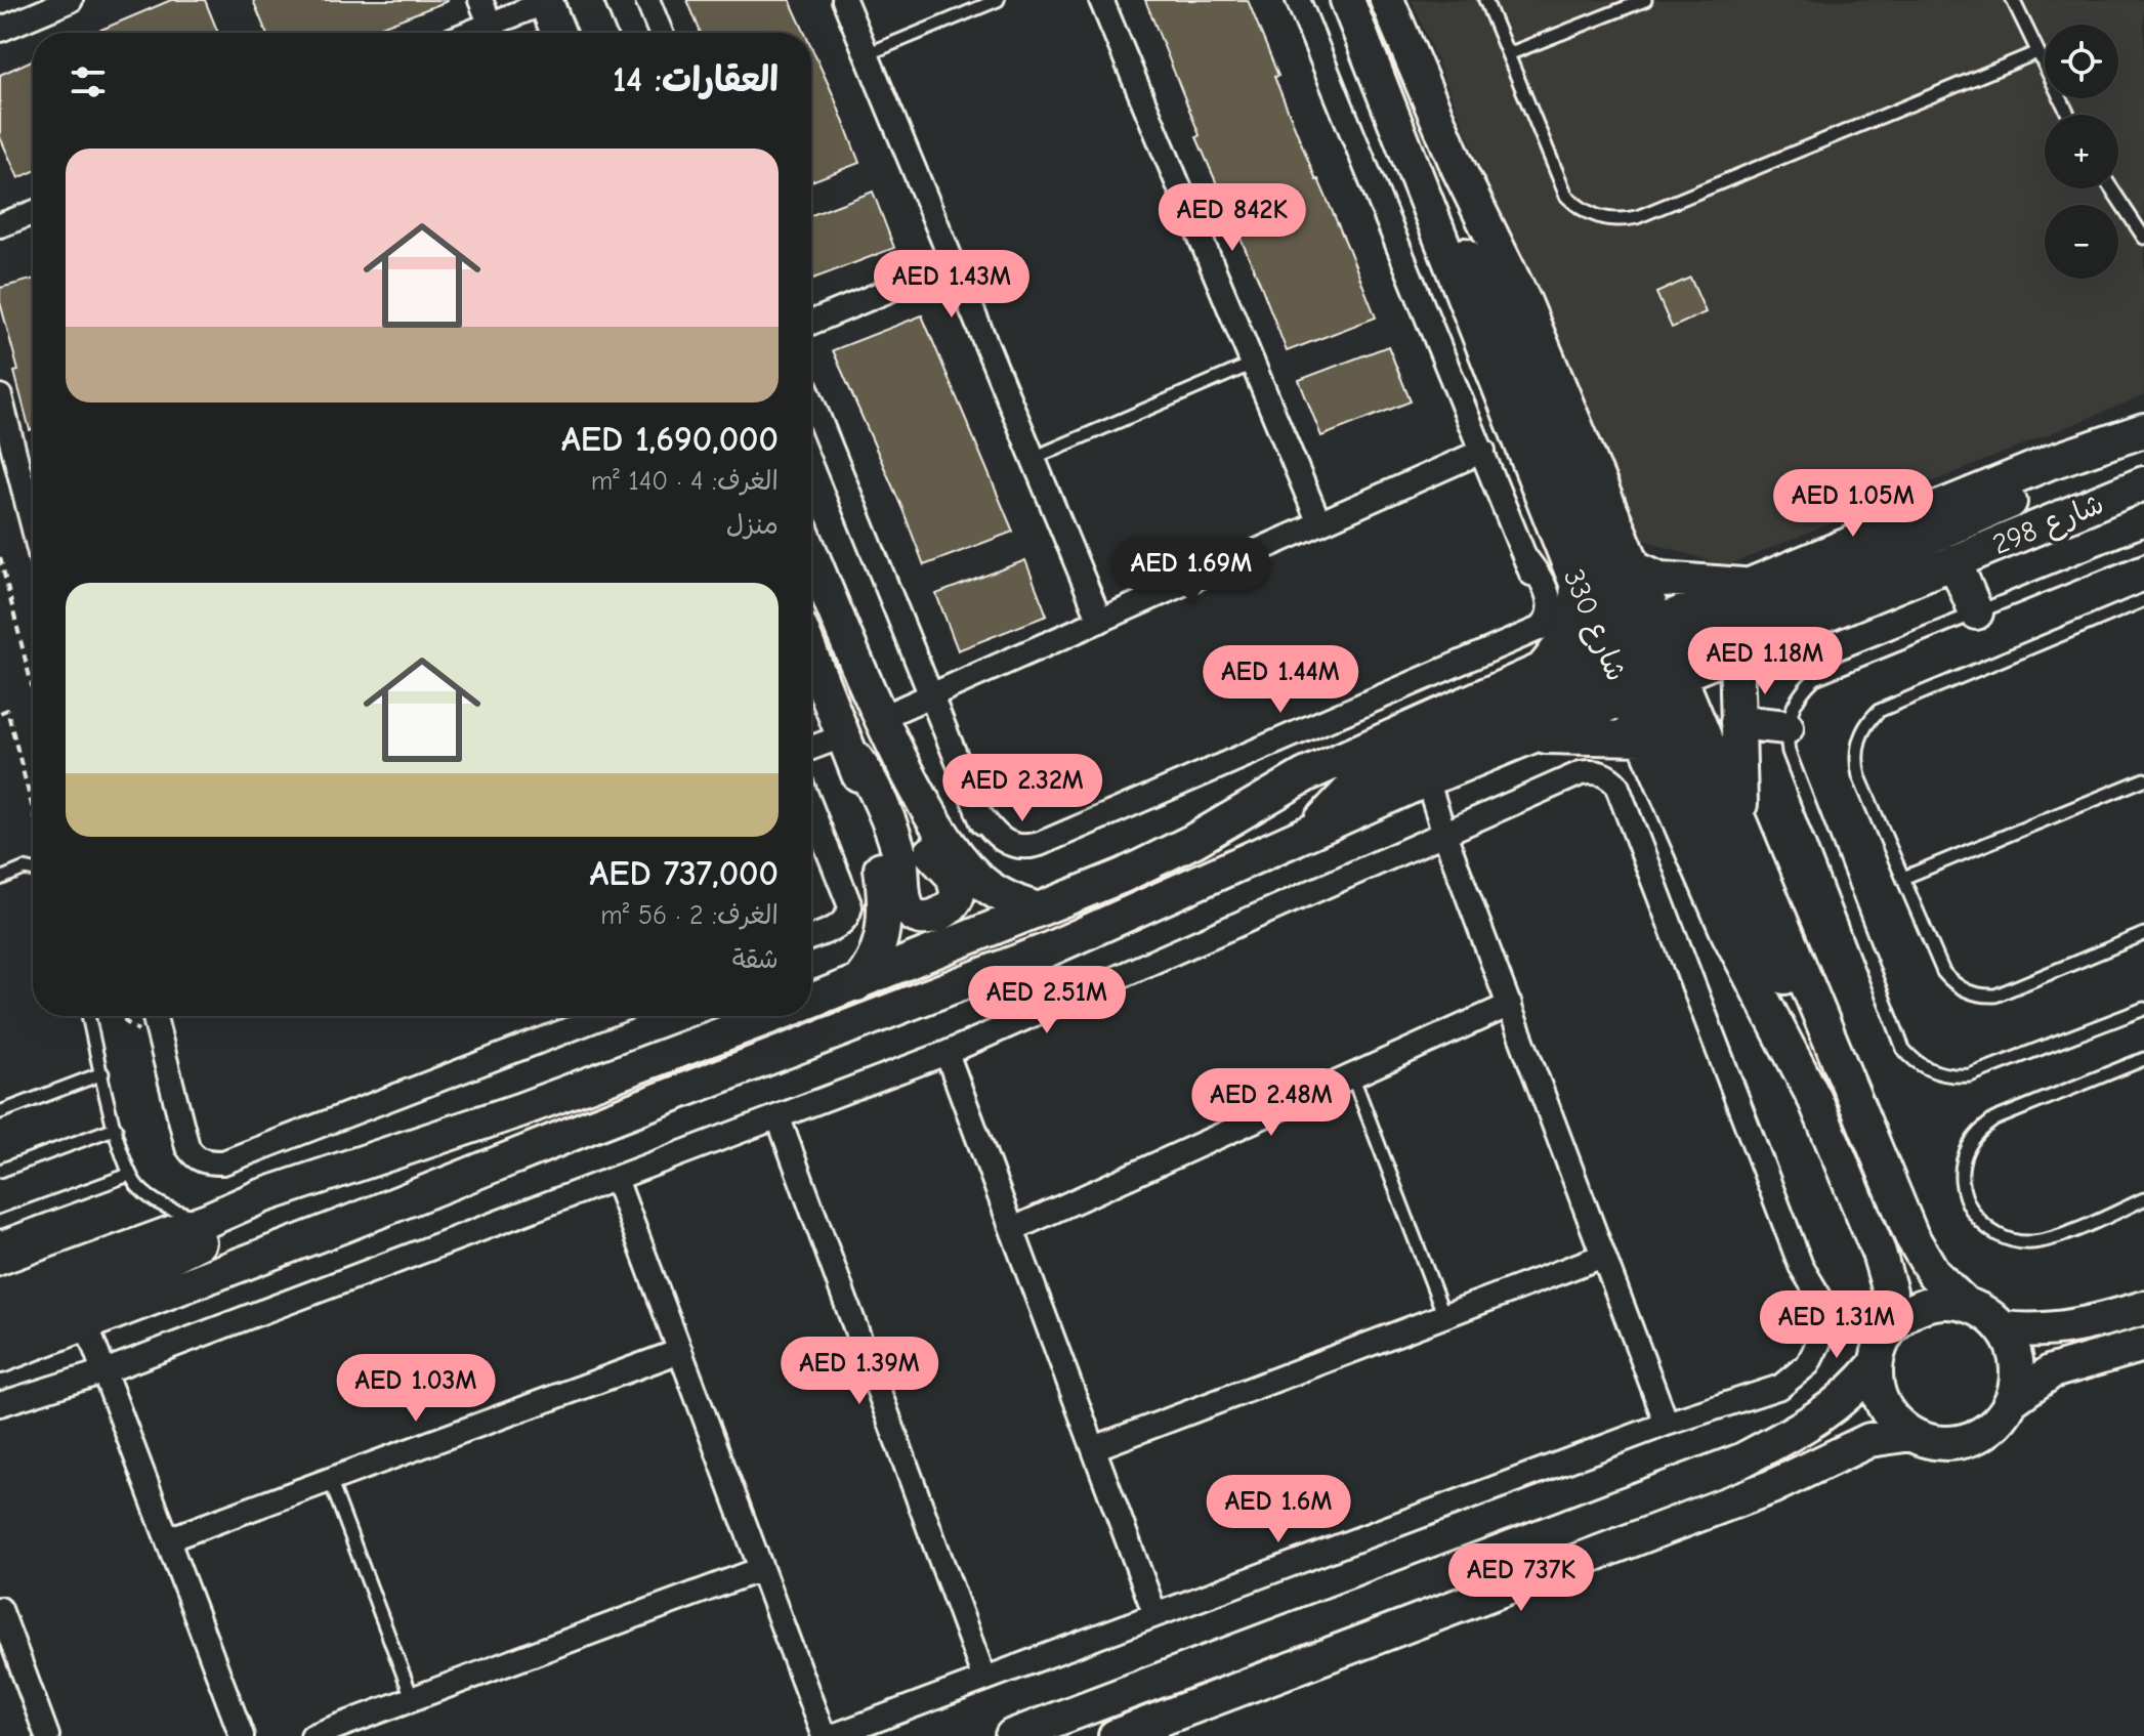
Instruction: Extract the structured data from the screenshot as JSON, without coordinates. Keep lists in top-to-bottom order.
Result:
{
  "streets": {
    "street": ["شارع 298", "شارع 330"]
  },
  "crossings": [
    ["شارع 298", "شارع 330"]
  ],
  "page": {
    "map_buttons": ["+", "−"],
    "heading": "العقارات: 14",
    "list": [
      {
        "name": "AED 1,690,000",
        "note": "الغرف: 4 · 140 m² · منزل"
      },
      {
        "name": "AED 737,000",
        "note": "الغرف: 2 · 56 m² · شقة"
      }
    ],
    "price": [
      "AED 842K",
      "AED 1.43M",
      "AED 1.05M",
      "AED 1.69M",
      "AED 1.18M",
      "AED 1.44M",
      "AED 2.32M",
      "AED 2.51M",
      "AED 2.48M",
      "AED 1.31M",
      "AED 1.39M",
      "AED 1.03M",
      "AED 1.6M",
      "AED 737K"
    ]
  }
}
